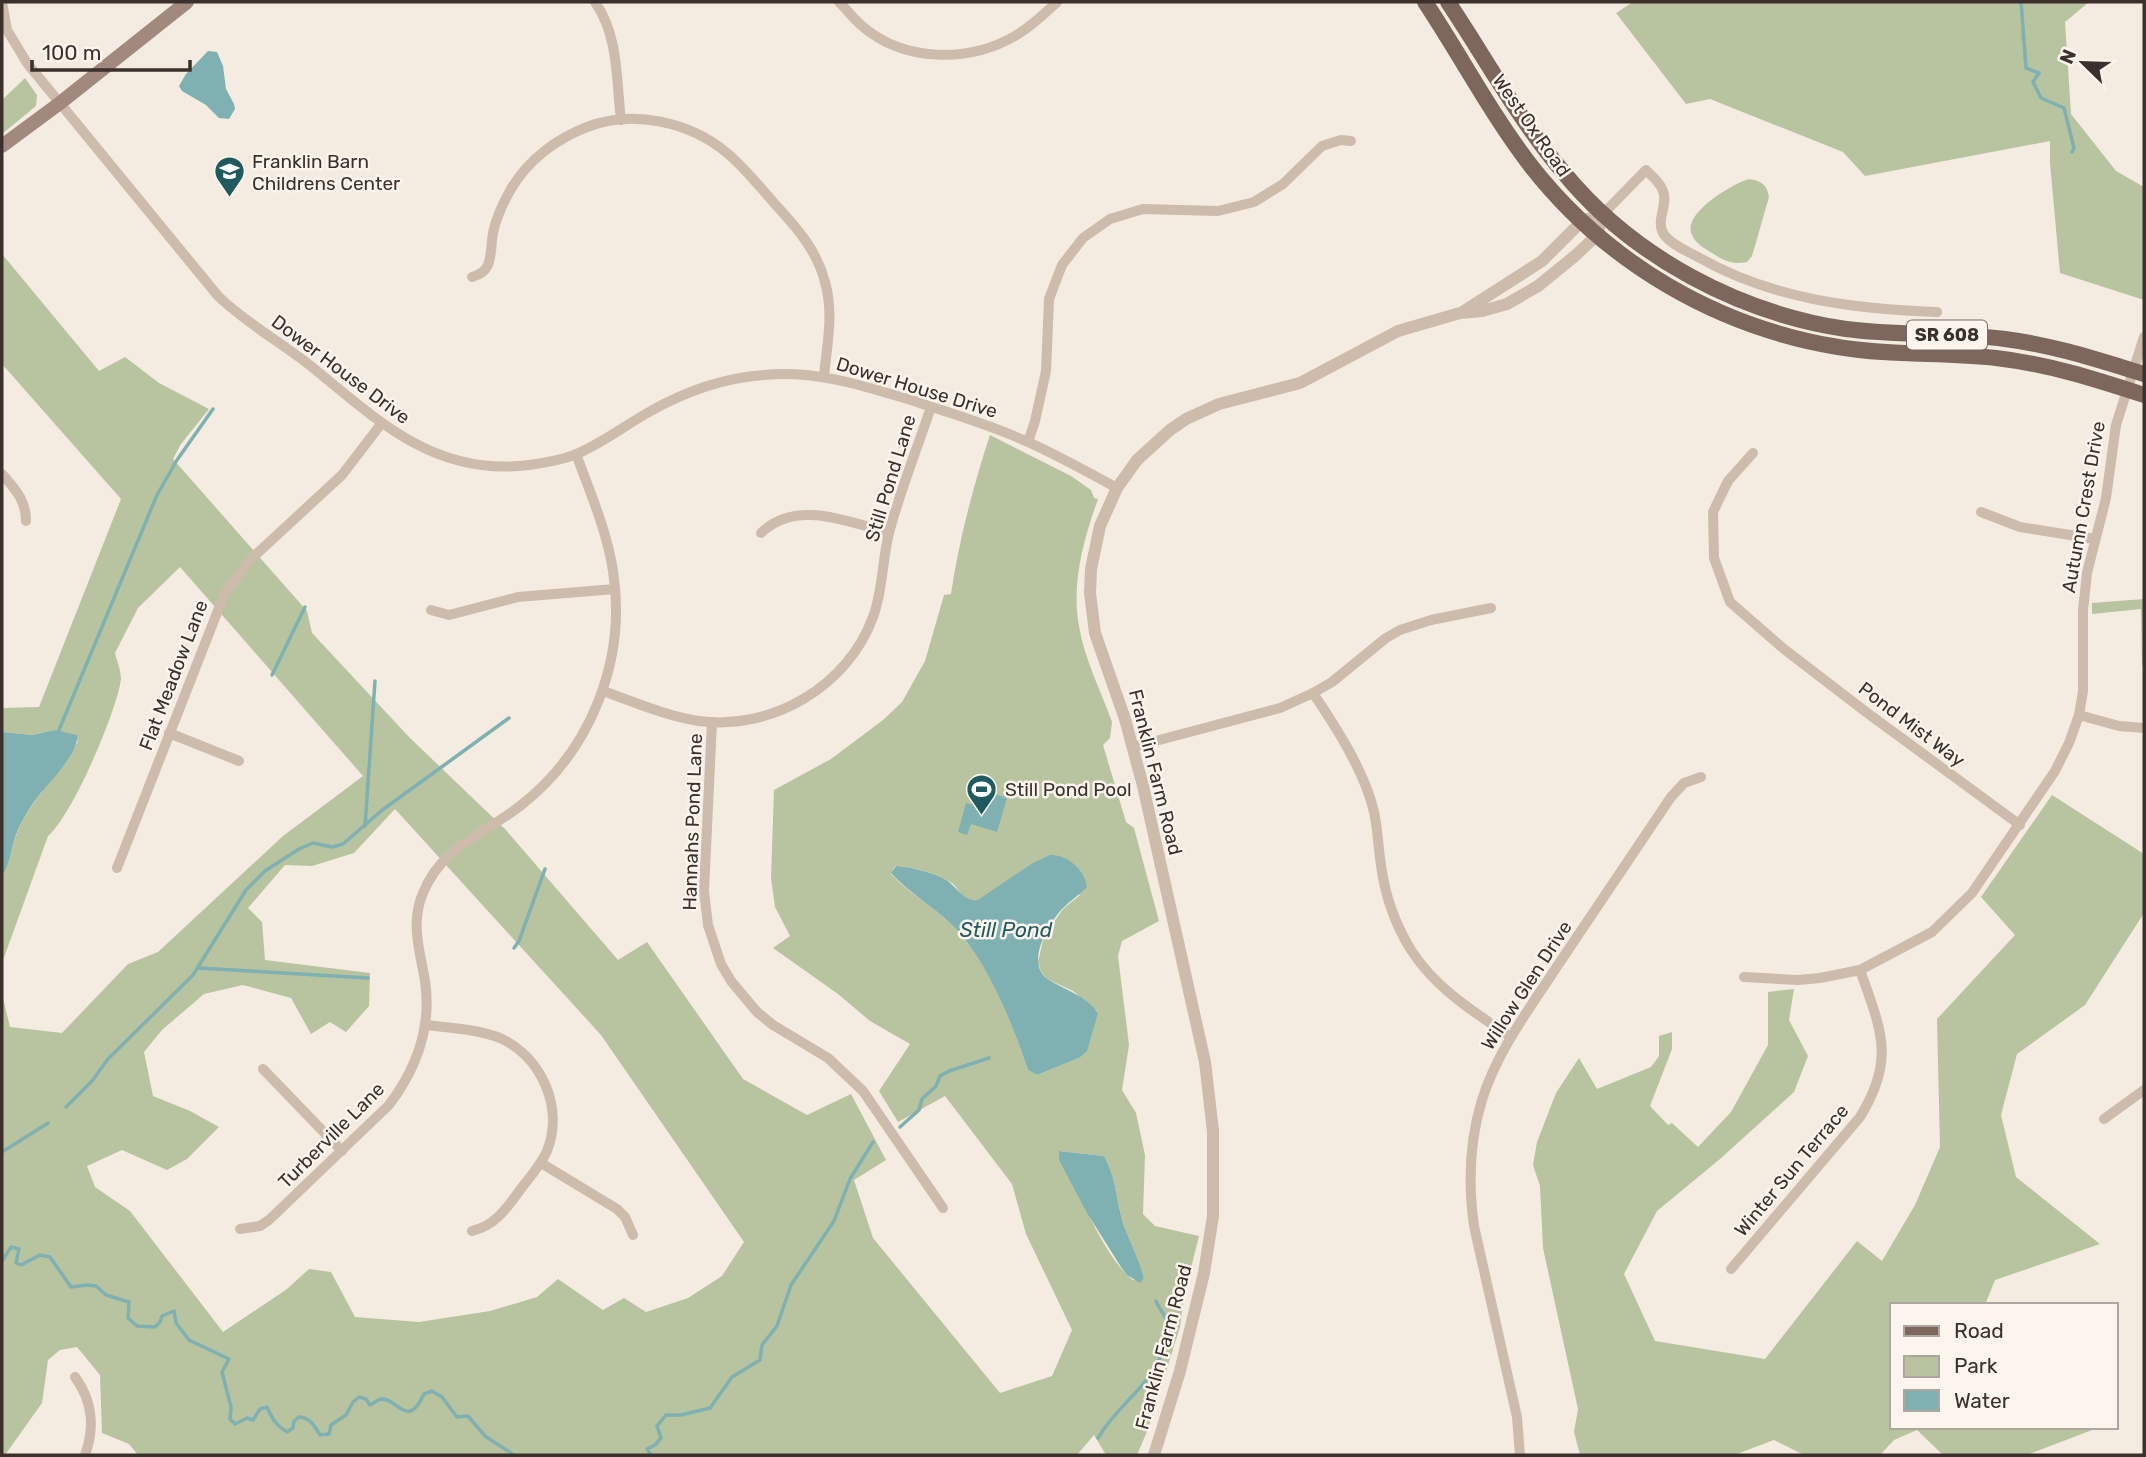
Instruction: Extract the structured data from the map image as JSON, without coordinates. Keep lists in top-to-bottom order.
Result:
{
  "streets": {
    "main road": ["West Ox Road", "SR 608"],
    "street": [
      "Dower House Drive",
      "Still Pond Lane",
      "Autumn Crest Drive",
      "Flat Meadow Lane",
      "Pond Mist Way",
      "Franklin Farm Road",
      "Hannahs Pond Lane",
      "Willow Glen Drive",
      "Turberville Lane",
      "Winter Sun Terrace"
    ]
  },
  "crossings": [
    ["West Ox Road", "Autumn Crest Drive"],
    ["West Ox Road", "Franklin Farm Road"],
    ["Dower House Drive", "Still Pond Lane"],
    ["Dower House Drive", "Flat Meadow Lane"],
    ["Dower House Drive", "Franklin Farm Road"],
    ["Dower House Drive", "Turberville Lane"],
    ["Still Pond Lane", "Hannahs Pond Lane"],
    ["Still Pond Lane", "Turberville Lane"],
    ["Autumn Crest Drive", "Pond Mist Way"],
    ["Autumn Crest Drive", "Winter Sun Terrace"]
  ],
  "water": ["Still Pond"],
  "places": {
    "school or university": ["Franklin Barn Childrens Center"],
    "sports": ["Still Pond Pool"]
  },
  "legend": ["Road", "Park", "Water"],
  "scale_bar": "100 m",
  "north": "top left"
}
